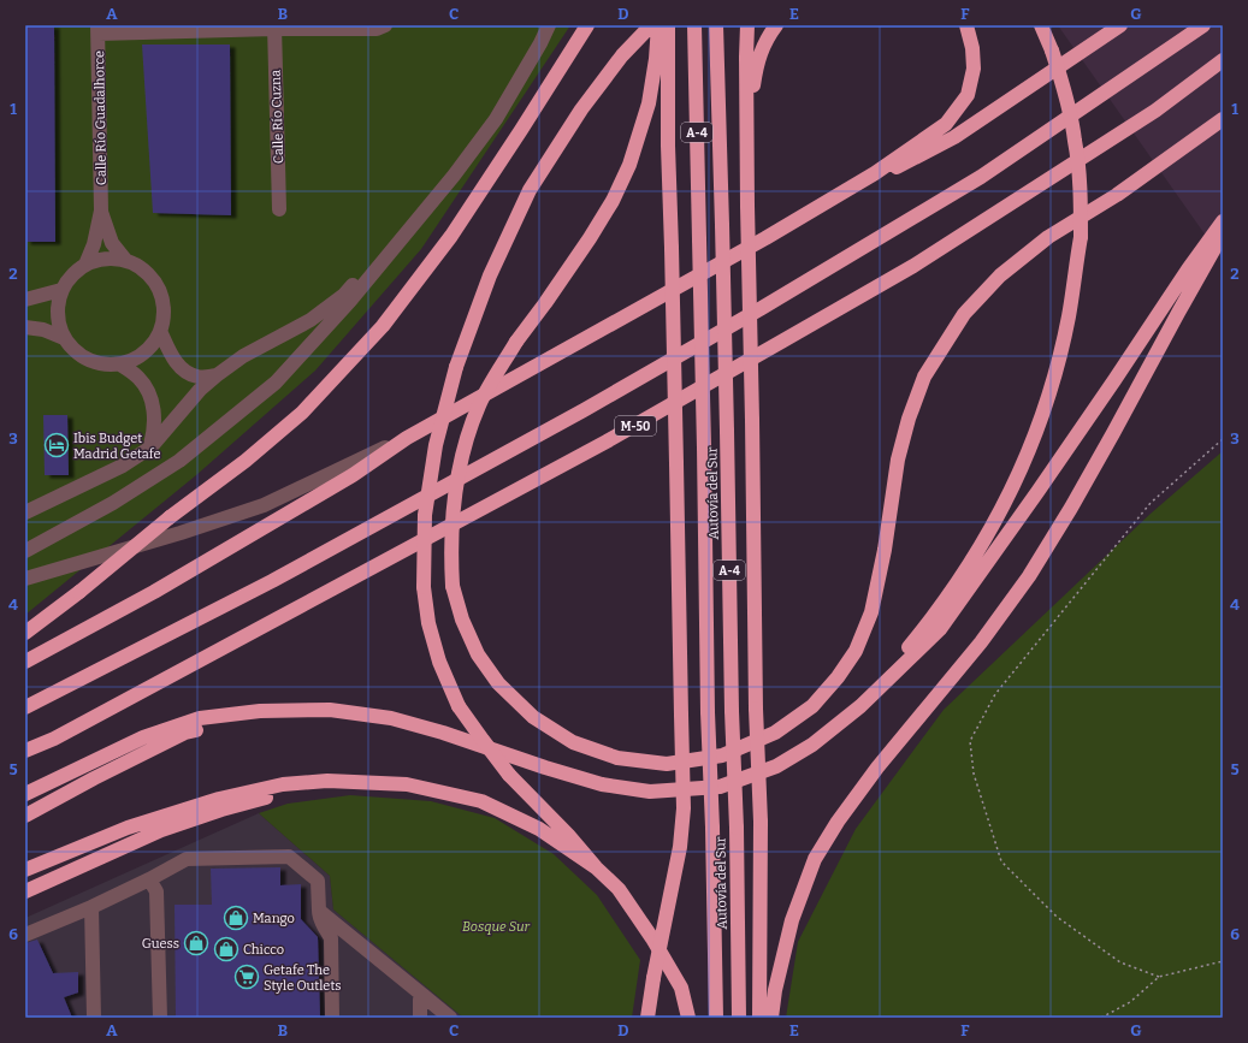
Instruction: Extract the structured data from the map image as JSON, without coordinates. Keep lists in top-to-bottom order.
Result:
{
  "streets": {
    "highway": ["A-4", "M-50", "Autovía del Sur"],
    "street": ["Calle Río Cuzna", "Calle Río Guadalhorce"]
  },
  "parks": ["Bosque Sur"],
  "places": {
    "hotel": ["Ibis Budget Madrid Getafe"],
    "shop": ["Mango", "Guess", "Chicco"],
    "supermarket": ["Getafe The Style Outlets"]
  },
  "grid": {
    "columns": [
      "A",
      "B",
      "C",
      "D",
      "E",
      "F",
      "G"
    ],
    "rows": [
      "1",
      "2",
      "3",
      "4",
      "5",
      "6"
    ]
  }
}
